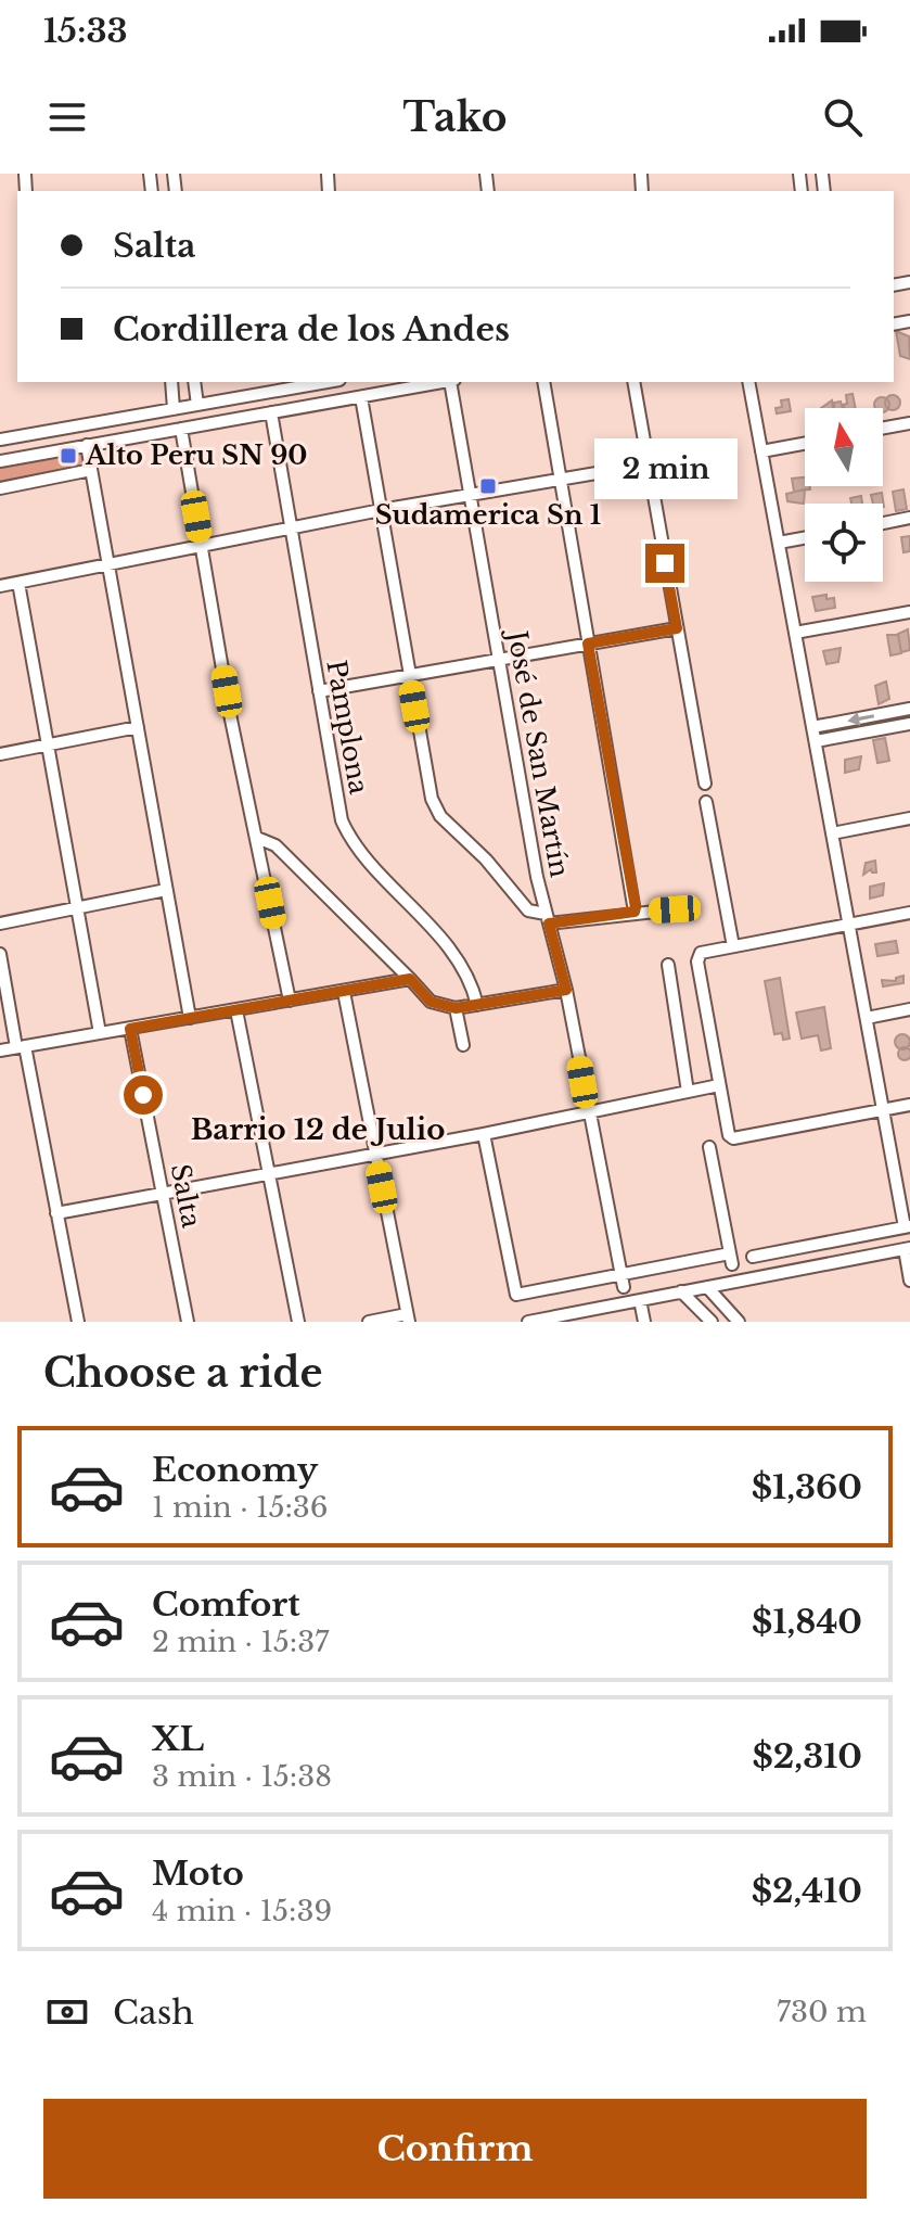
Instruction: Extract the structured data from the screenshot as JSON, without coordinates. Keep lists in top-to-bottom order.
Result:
{
  "streets": {
    "street": ["Pamplona", "José de San Martín", "Salta"]
  },
  "districts": ["Barrio 12 de Julio"],
  "places": {
    "transit": ["Alto Peru SN 90", "Sudamerica Sn 1"]
  },
  "north": "top",
  "page": {
    "status": "15:33",
    "header": "Tako",
    "banner": ["Salta", "Cordillera de los Andes"],
    "bubble": "2 min",
    "heading": "Choose a ride",
    "list": [
      {
        "name": "Economy",
        "note": "1 min · 15:36",
        "value": "$1,360"
      },
      {
        "name": "Comfort",
        "note": "2 min · 15:37",
        "value": "$1,840"
      },
      {
        "name": "XL",
        "note": "3 min · 15:38",
        "value": "$2,310"
      },
      {
        "name": "Moto",
        "note": "4 min · 15:39",
        "value": "$2,410"
      }
    ],
    "pay": ["Cash", "730 m"],
    "buttons": "Confirm"
  }
}
